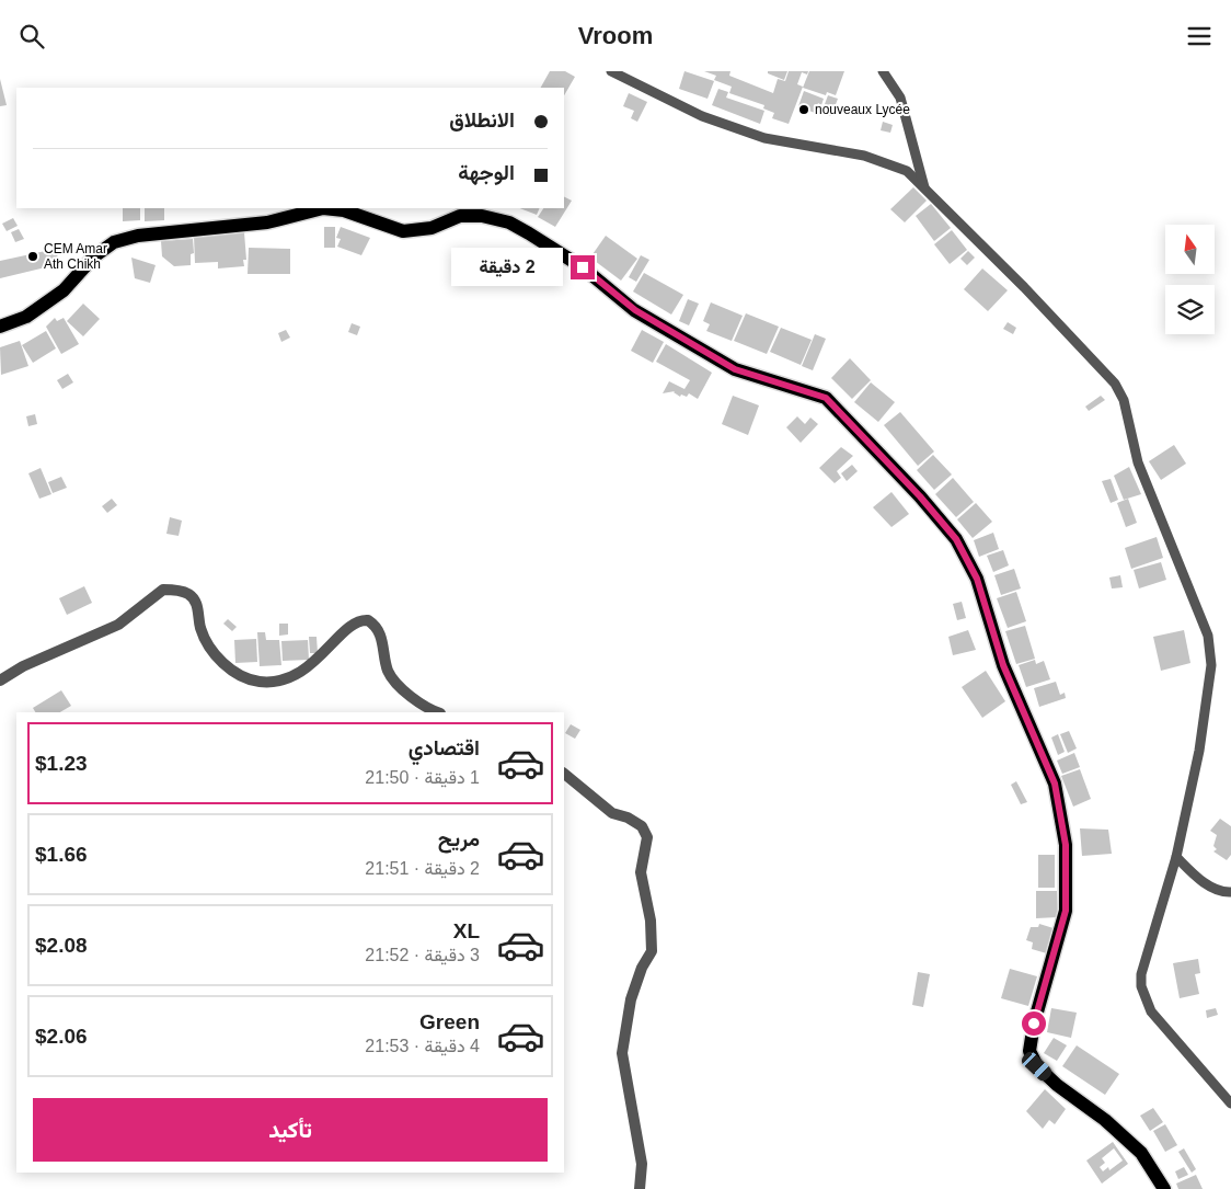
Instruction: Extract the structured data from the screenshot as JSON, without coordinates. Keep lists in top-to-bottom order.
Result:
{
  "places": ["nouveaux Lycée", "CEM Amar Ath Chikh"],
  "north": "top",
  "page": {
    "header": "Vroom",
    "banner": ["الانطلاق", "الوجهة"],
    "bubble": "2 دقيقة",
    "list": [
      {
        "name": "اقتصادي",
        "note": "1 دقيقة · 21:50",
        "value": "$1.23"
      },
      {
        "name": "مريح",
        "note": "2 دقيقة · 21:51",
        "value": "$1.66"
      },
      {
        "name": "XL",
        "note": "3 دقيقة · 21:52",
        "value": "$2.08"
      },
      {
        "name": "Green",
        "note": "4 دقيقة · 21:53",
        "value": "$2.06"
      }
    ],
    "buttons": "تأكيد"
  }
}
